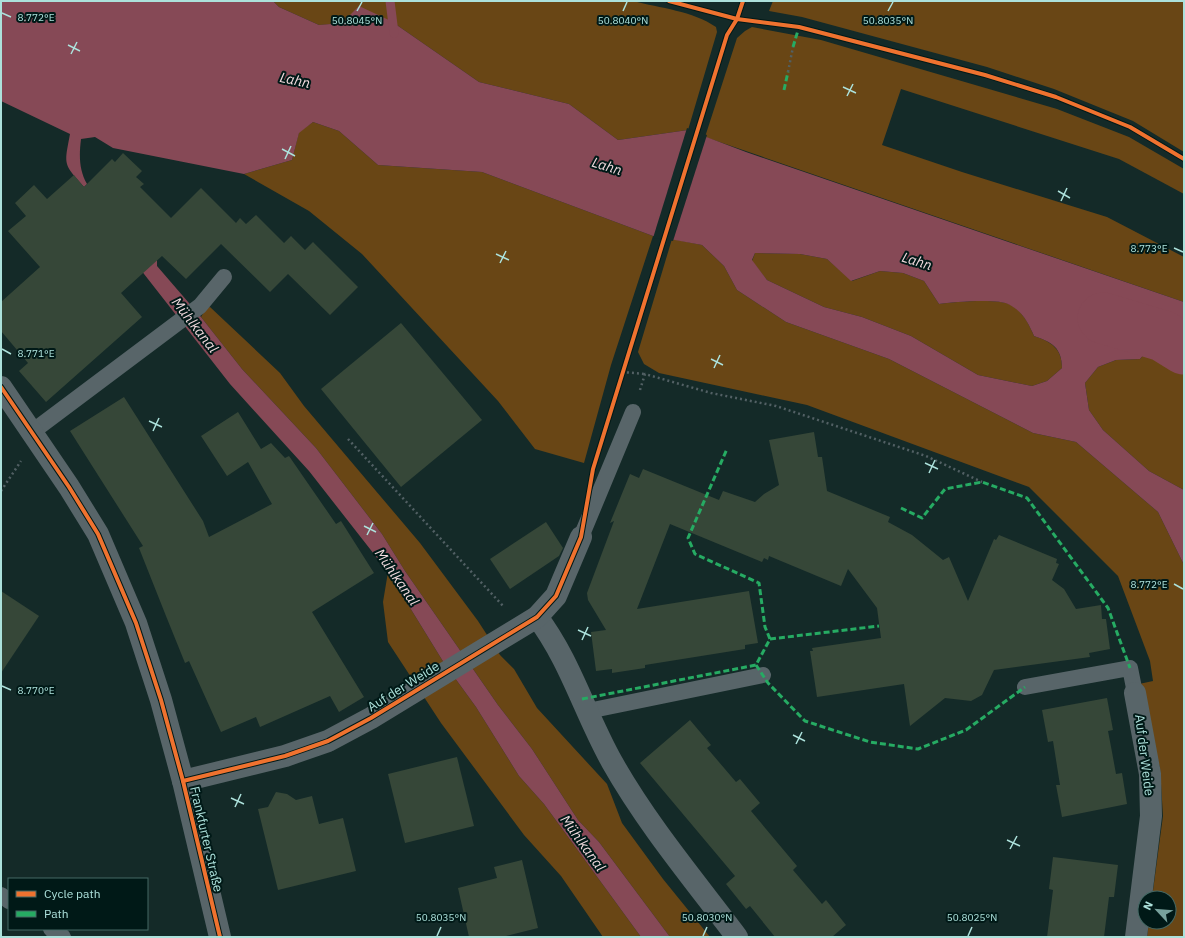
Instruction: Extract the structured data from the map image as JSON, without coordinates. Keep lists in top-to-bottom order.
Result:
{
  "streets": {
    "street": ["Auf der Weide", "Frankfurter Straße"]
  },
  "crossings": [
    ["Auf der Weide", "Frankfurter Straße"]
  ],
  "water": ["Lahn", "Mühlkanal"],
  "legend": ["Cycle path", "Path"],
  "north": "top left",
  "coordinates": [
    "8.772°E",
    "50.8045°N",
    "50.8040°N",
    "50.8035°N",
    "8.773°E",
    "8.771°E",
    "8.770°E",
    "50.8030°N",
    "50.8025°N"
  ]
}
